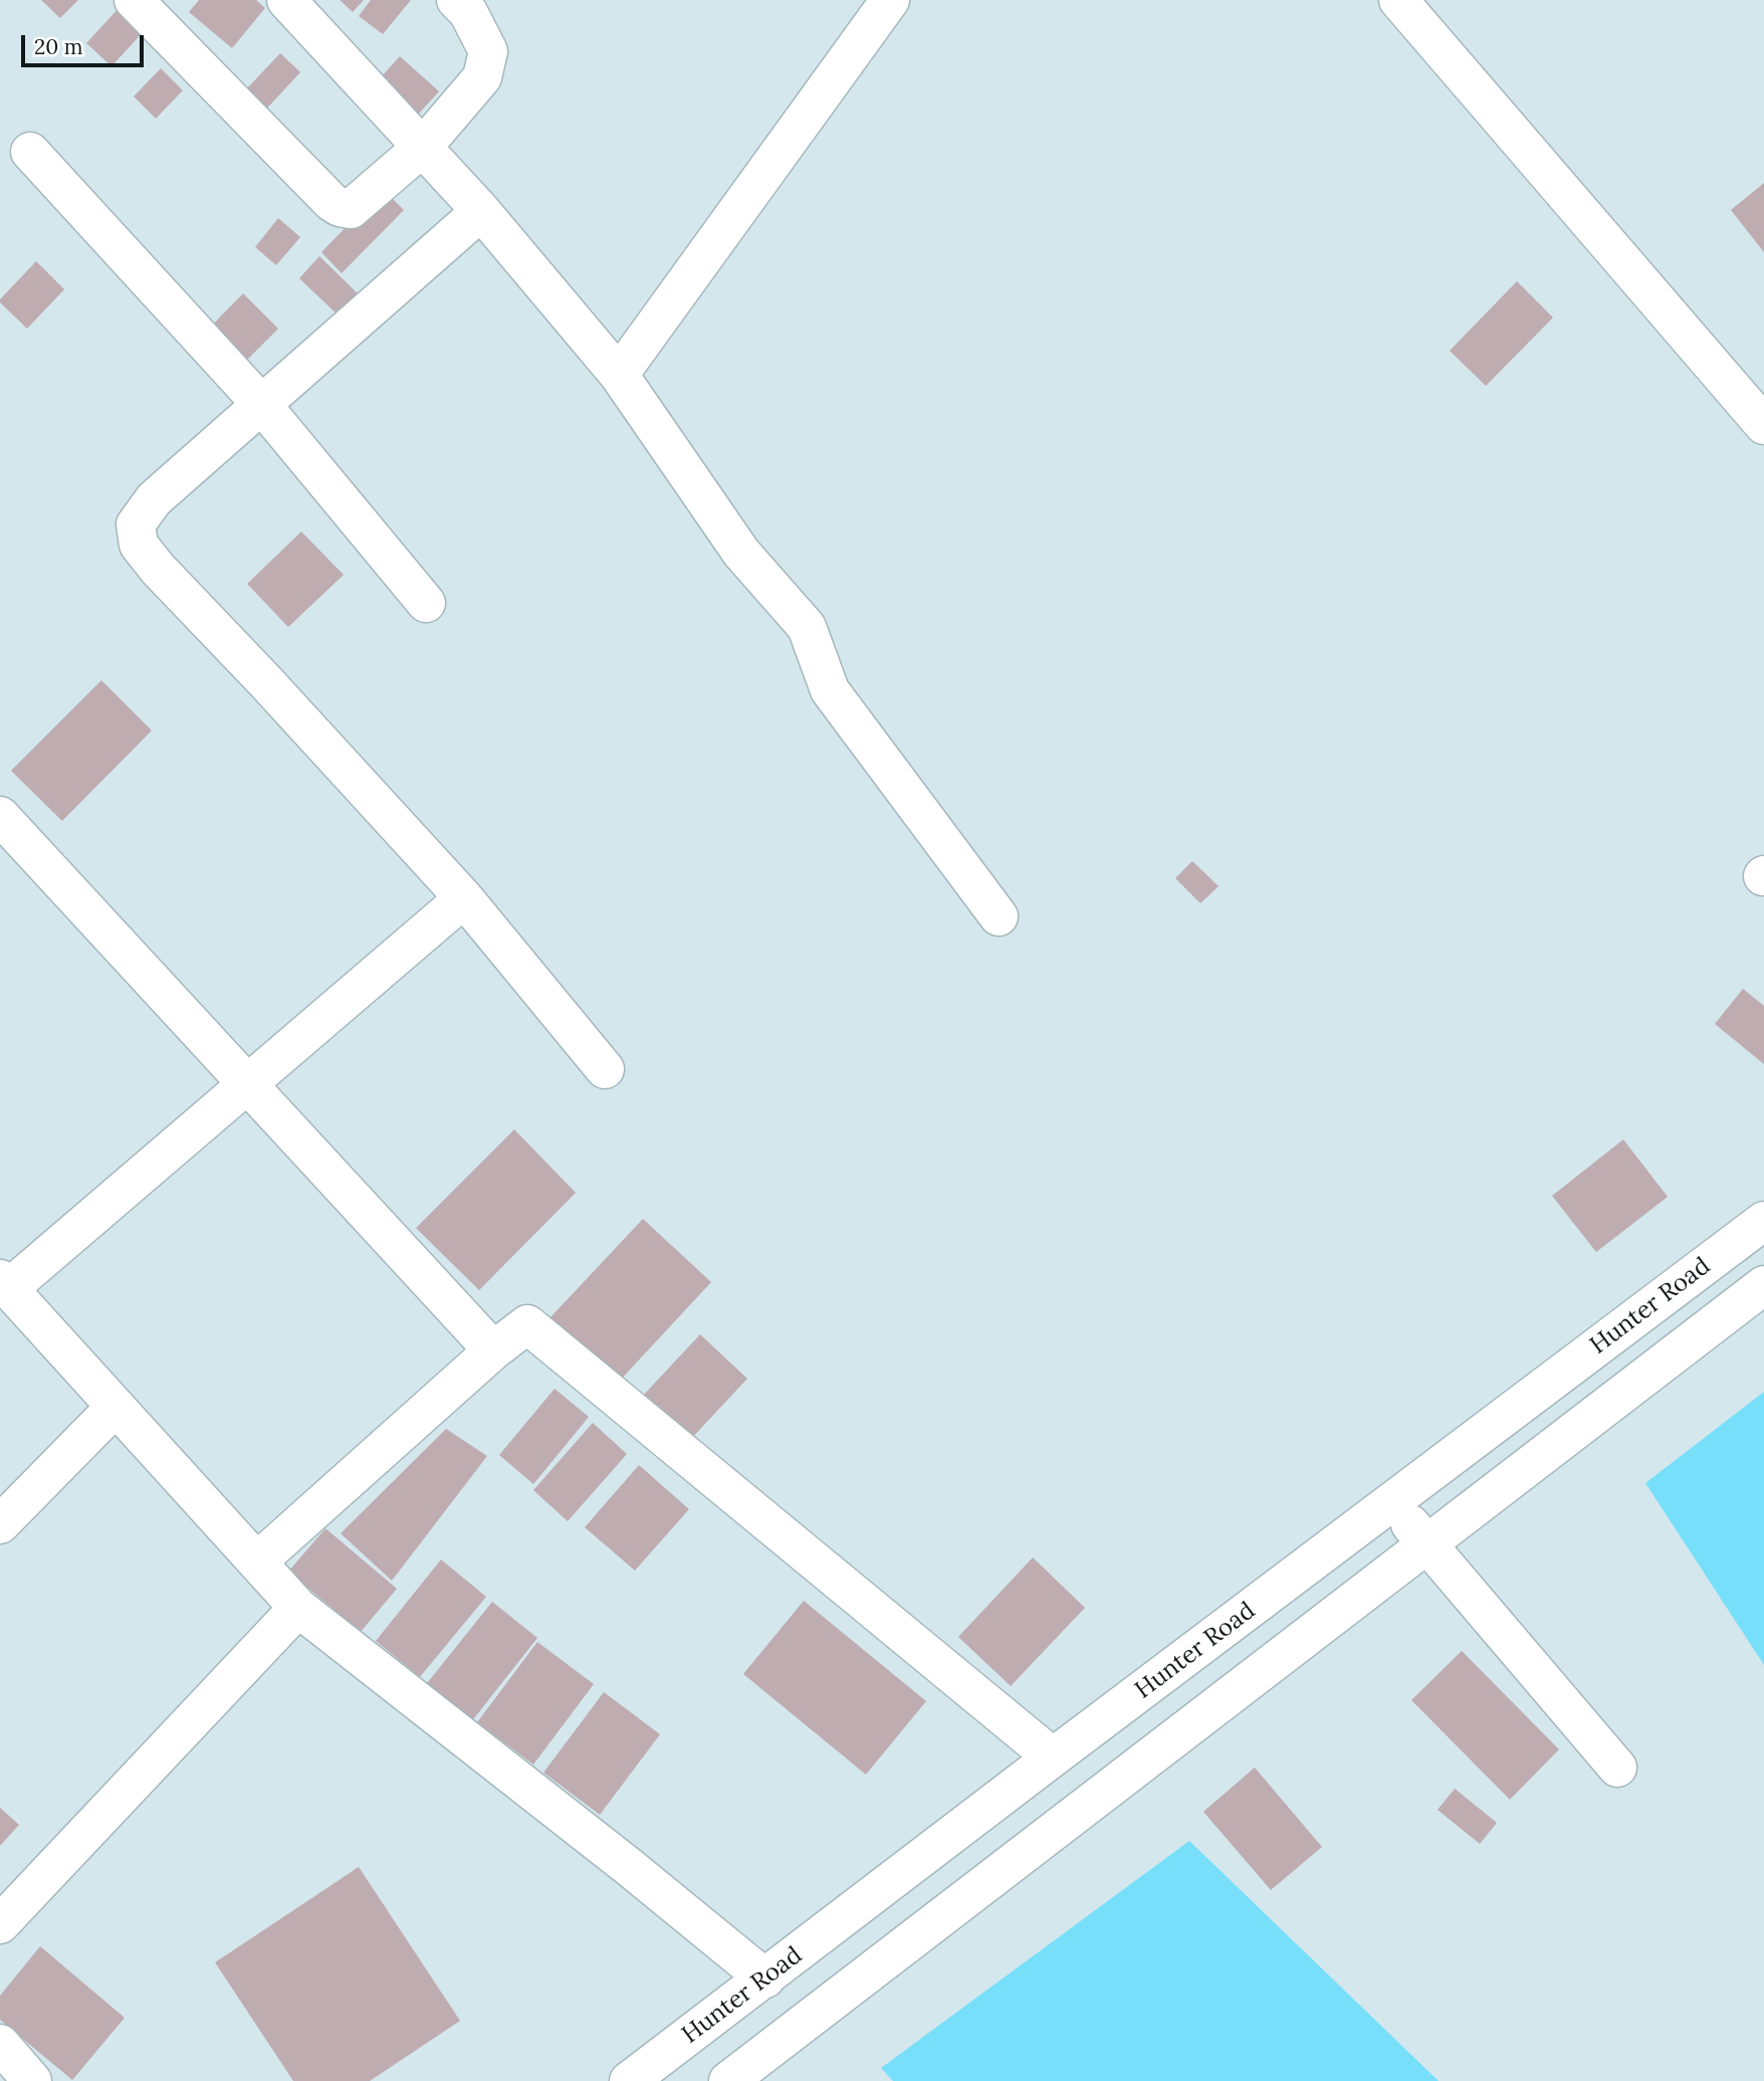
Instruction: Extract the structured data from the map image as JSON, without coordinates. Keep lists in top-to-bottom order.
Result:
{
  "streets": {
    "street": ["Hunter Road"]
  },
  "scale_bar": "20 m"
}
